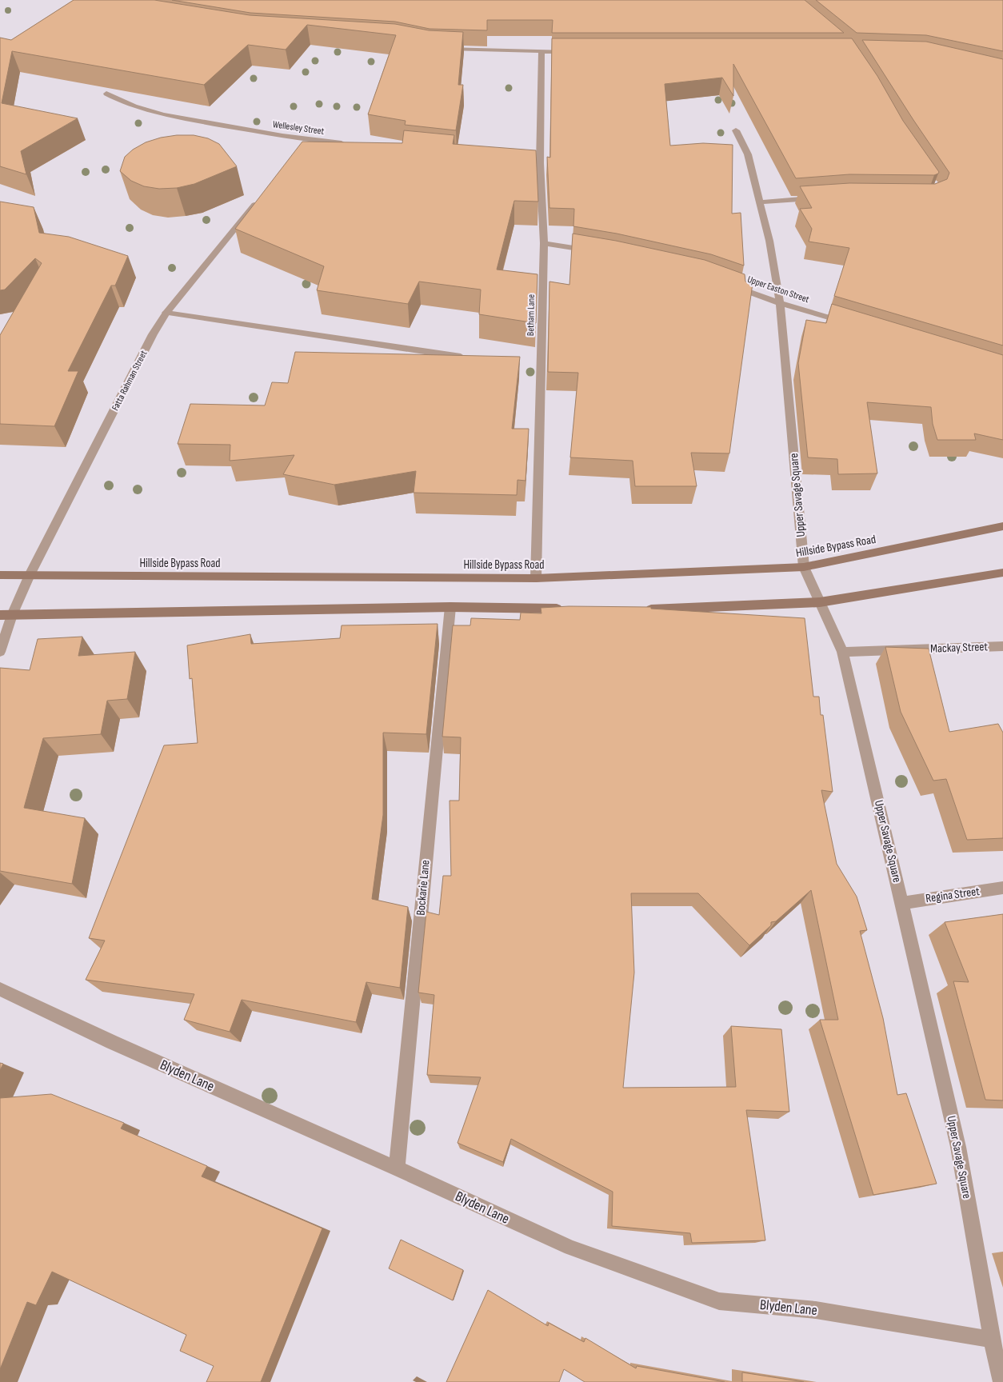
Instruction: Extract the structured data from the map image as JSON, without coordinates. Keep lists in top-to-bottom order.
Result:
{
  "streets": {
    "street": [
      "Wellesley Street",
      "Upper Easton Street",
      "Betham Lane",
      "Fatta Rahman Street",
      "Upper Savage Square",
      "Hillside Bypass Road",
      "Mackay Street",
      "Bockarie Lane",
      "Regina Street",
      "Blyden Lane"
    ]
  },
  "crossings": [
    ["Upper Easton Street", "Upper Savage Square"],
    ["Betham Lane", "Hillside Bypass Road"],
    ["Fatta Rahman Street", "Hillside Bypass Road"],
    ["Upper Savage Square", "Hillside Bypass Road"],
    ["Upper Savage Square", "Mackay Street"],
    ["Upper Savage Square", "Regina Street"],
    ["Upper Savage Square", "Blyden Lane"],
    ["Bockarie Lane", "Blyden Lane"]
  ]
}
